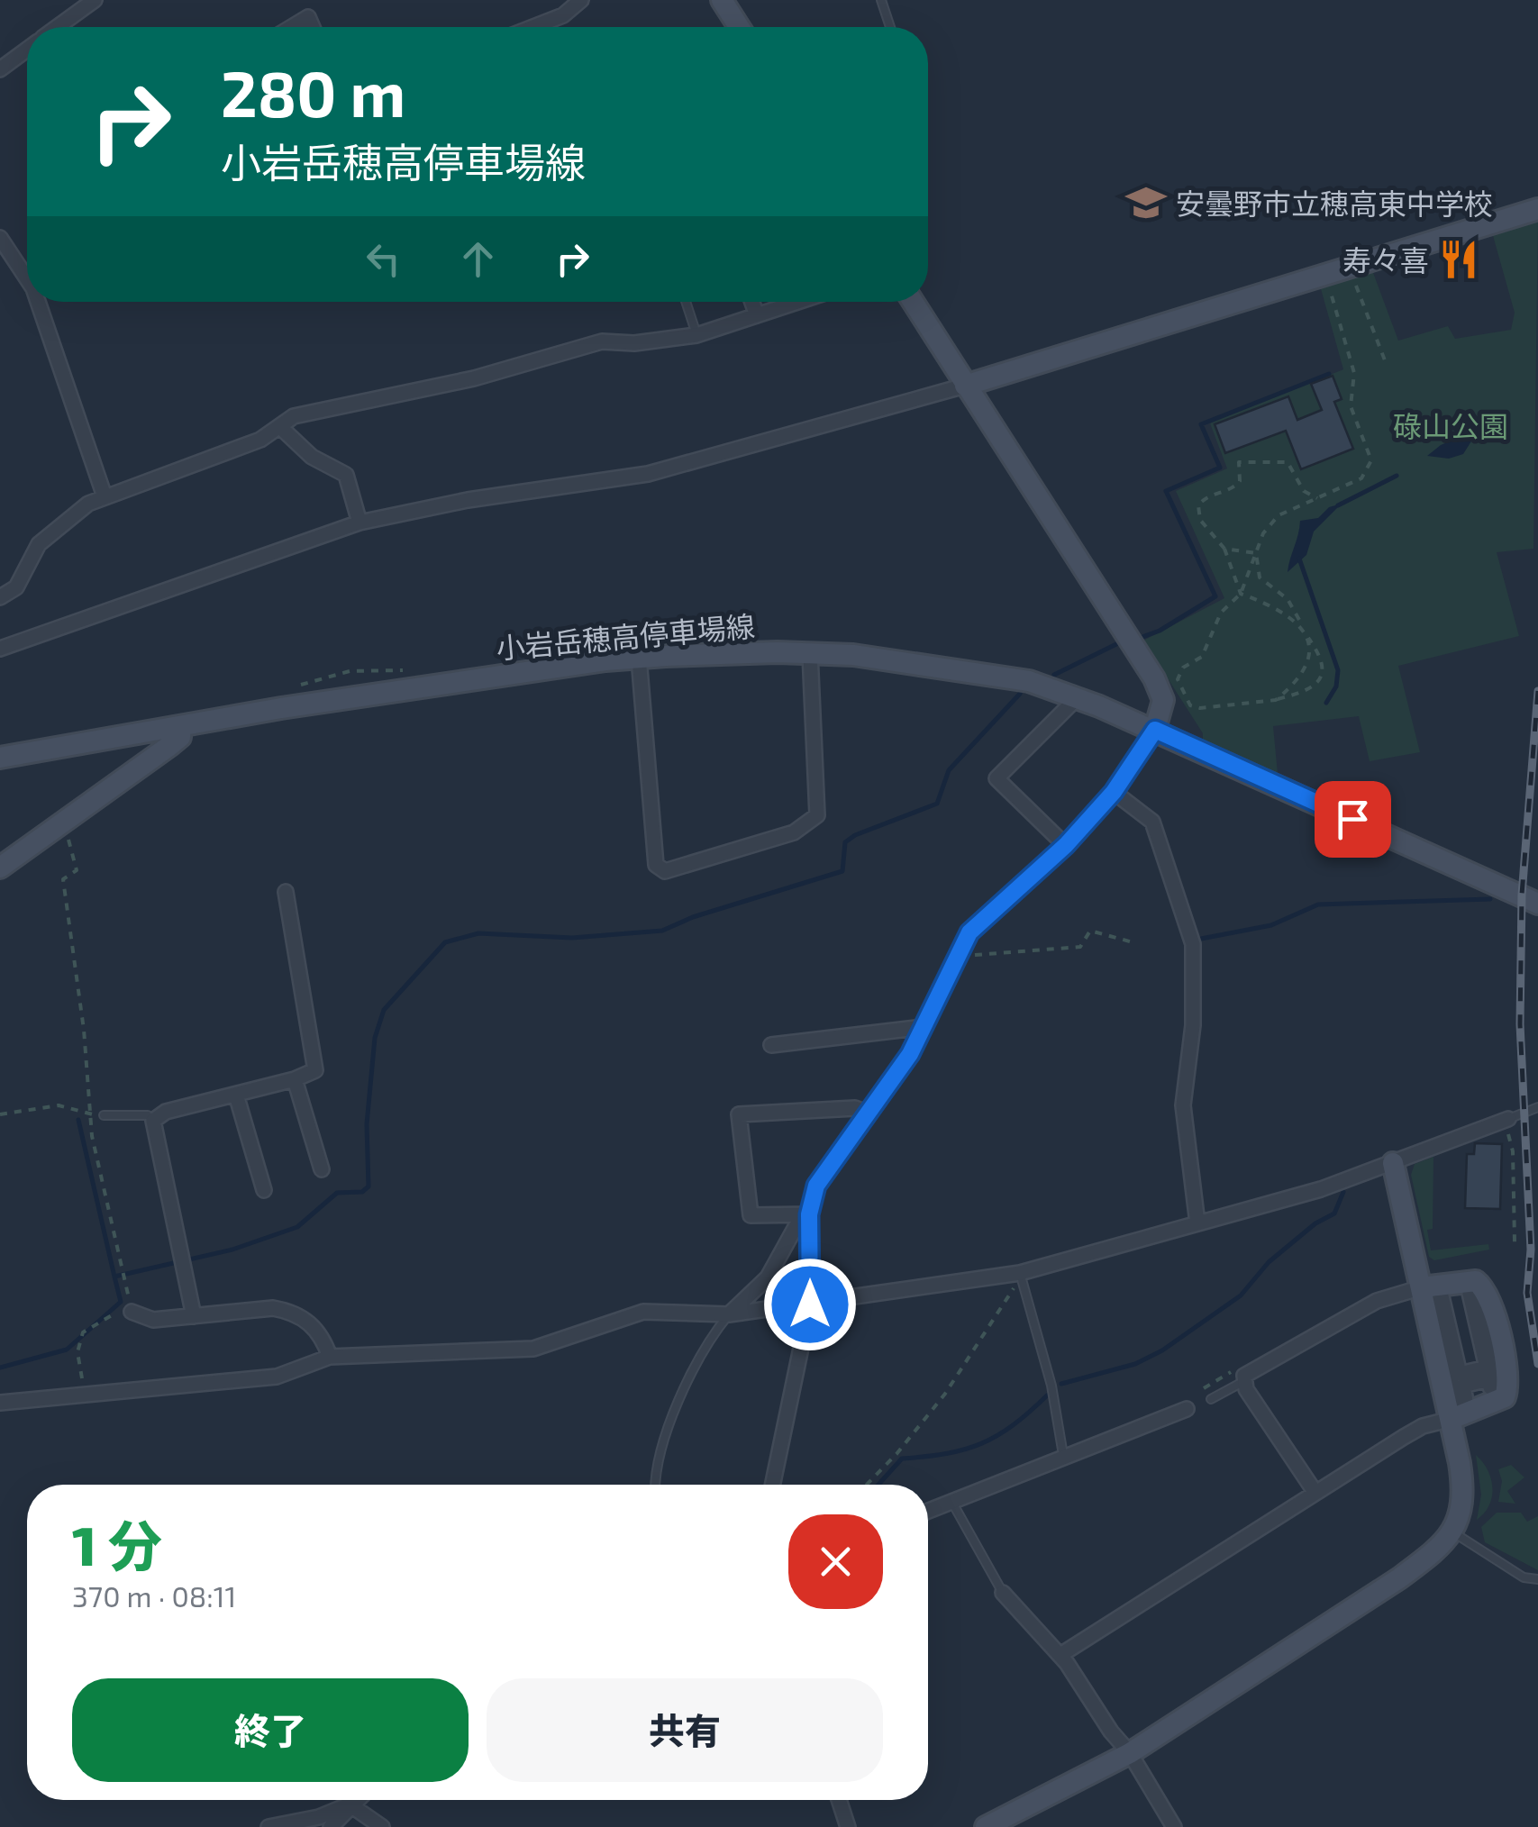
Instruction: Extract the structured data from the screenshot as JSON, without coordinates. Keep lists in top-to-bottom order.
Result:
{
  "streets": {
    "street": ["小岩岳穂高停車場線"]
  },
  "parks": ["碌山公園"],
  "places": {
    "school or university": ["安曇野市立穂高東中学校"],
    "restaurant": ["寿々喜"]
  },
  "page": {
    "turn": ["280 m", "小岩岳穂高停車場線"],
    "heading": ["1 分", "370 m · 08:11"],
    "buttons": ["終了", "共有"]
  }
}
